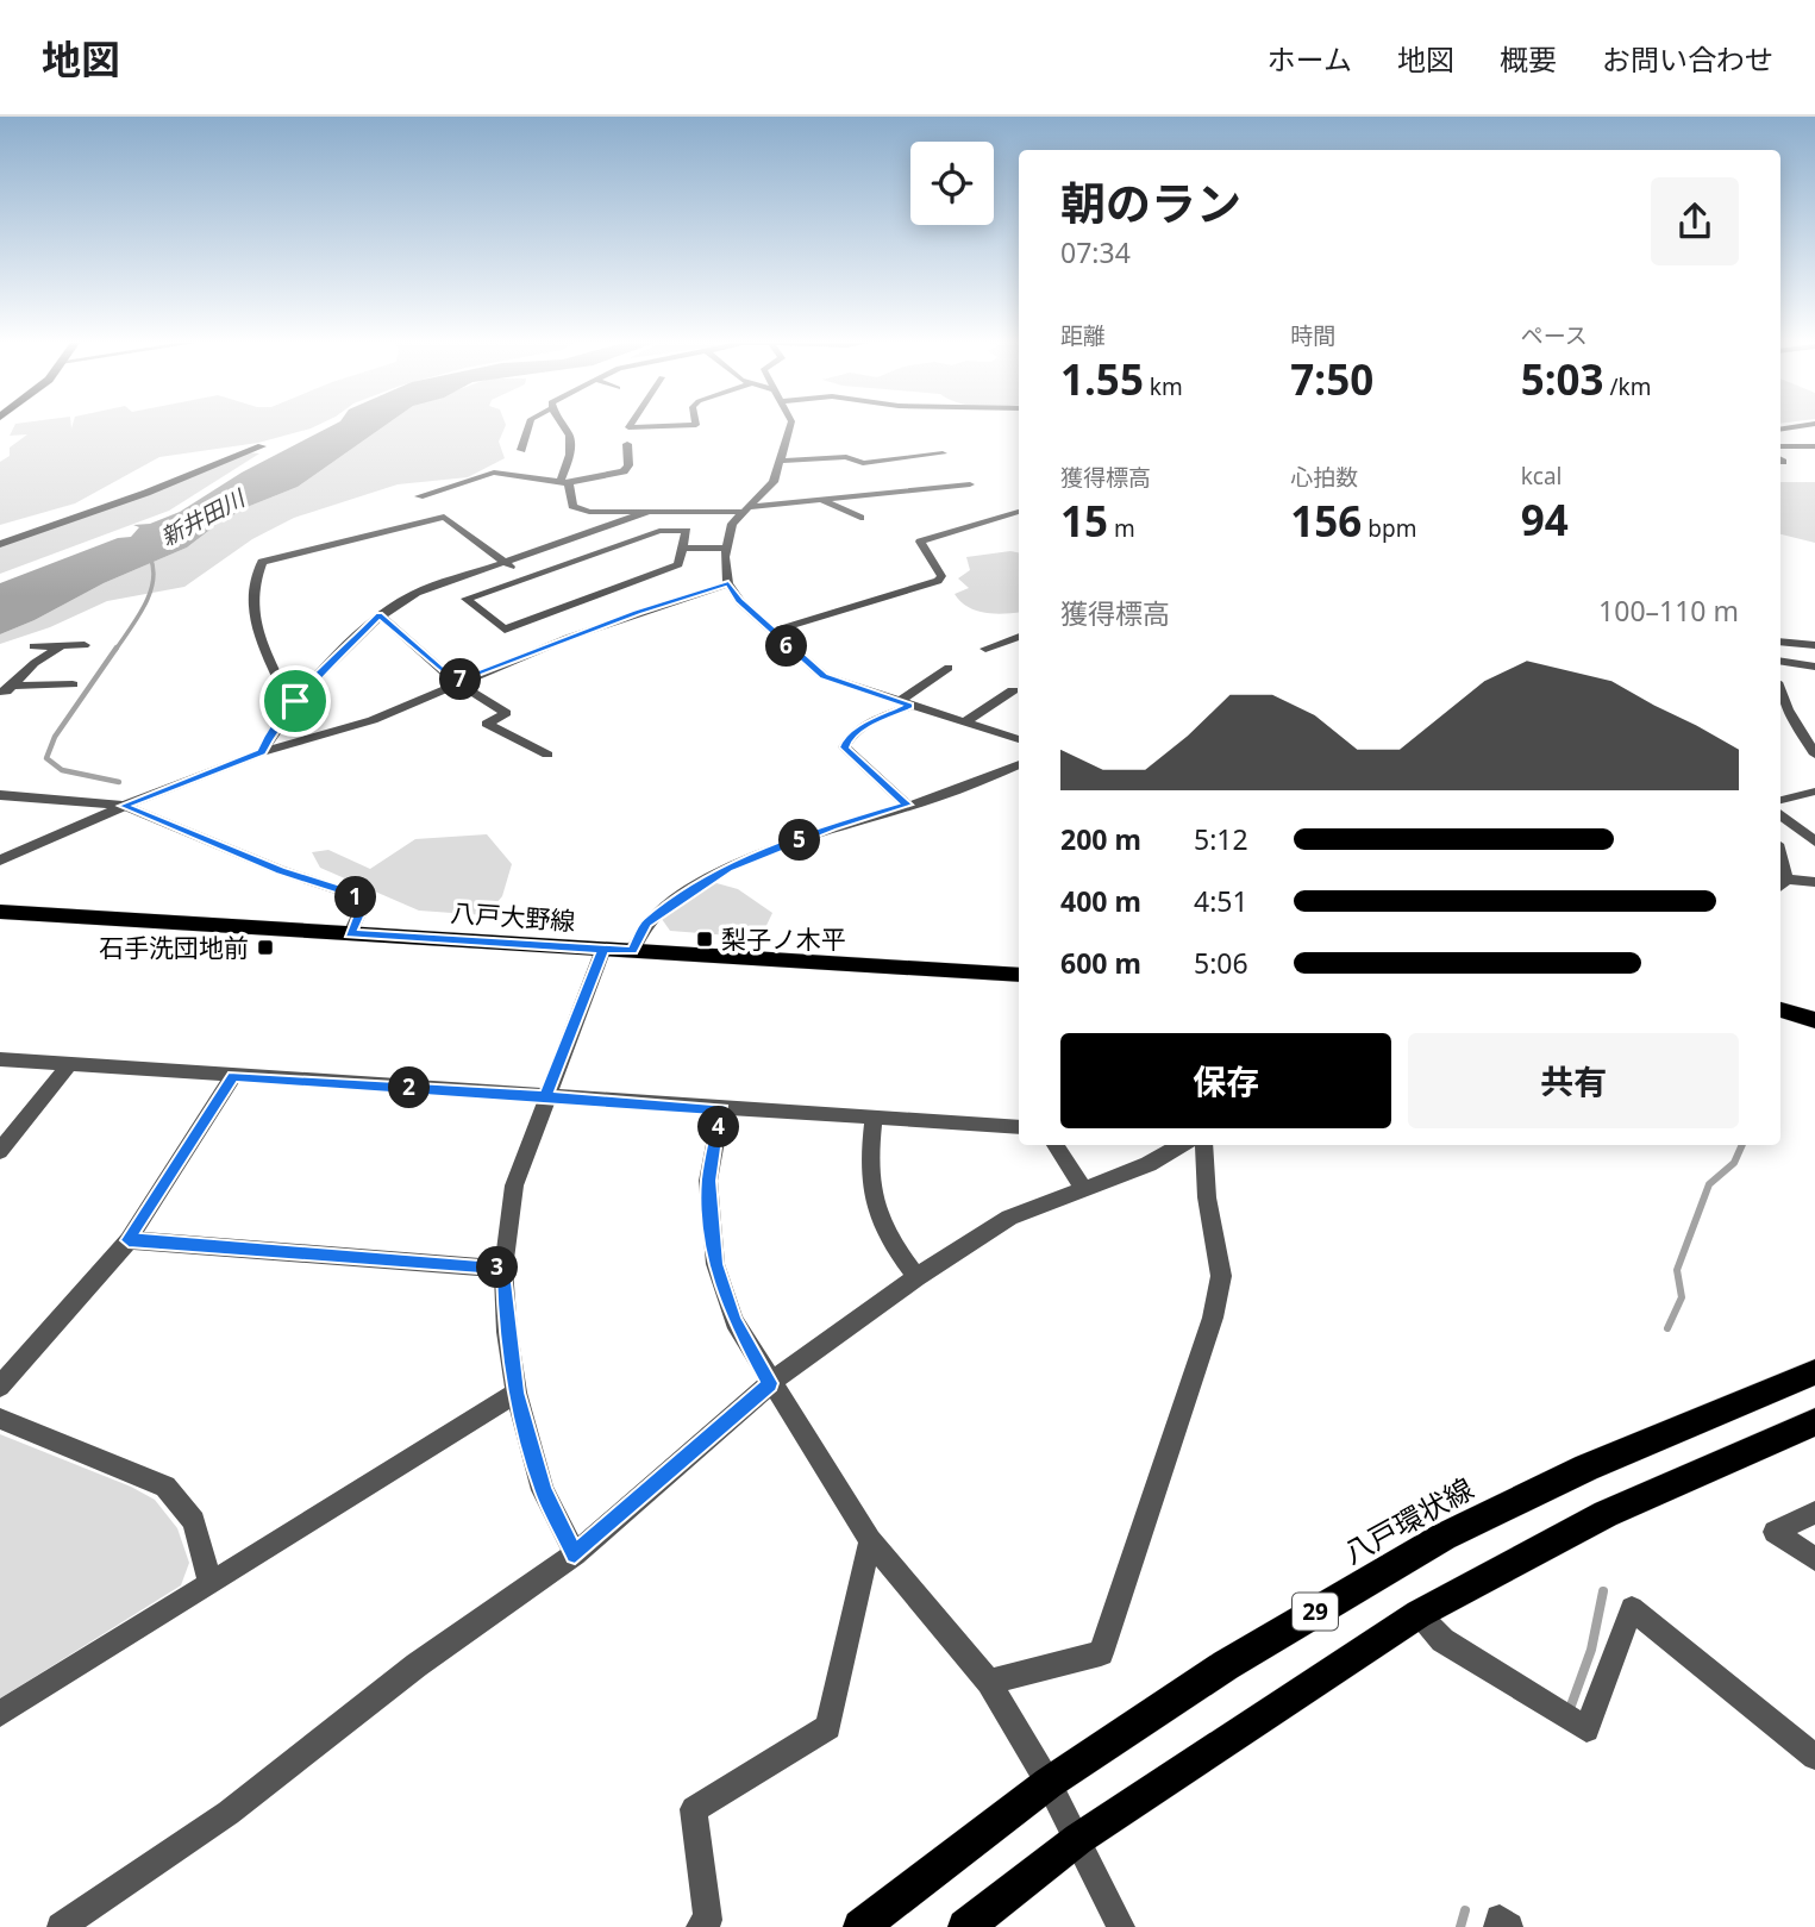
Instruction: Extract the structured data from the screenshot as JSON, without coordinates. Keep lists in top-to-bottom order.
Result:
{
  "streets": {
    "main road": ["八戸大野線", "八戸環状線", "29"]
  },
  "water": ["新井田川"],
  "places": {
    "transit": ["梨子ノ木平", "石手洗団地前"]
  },
  "page": {
    "header": "地図",
    "nav": [
      "ホーム",
      "地図",
      "概要",
      "お問い合わせ"
    ],
    "heading": ["朝のラン", "07:34"],
    "stats": [
      ["距離", "1.55 km"],
      ["時間", "7:50"],
      ["ペース", "5:03 /km"],
      ["獲得標高", "15 m"],
      ["心拍数", "156 bpm"],
      ["kcal", "94"]
    ],
    "chart": ["獲得標高", "100–110 m"],
    "pins": [
      "6",
      "7",
      "5",
      "1",
      "2",
      "4",
      "3"
    ],
    "list": [
      {
        "name": "200 m",
        "note": "5:12"
      },
      {
        "name": "400 m",
        "note": "4:51"
      },
      {
        "name": "600 m",
        "note": "5:06"
      }
    ],
    "buttons": ["保存", "共有"]
  }
}
